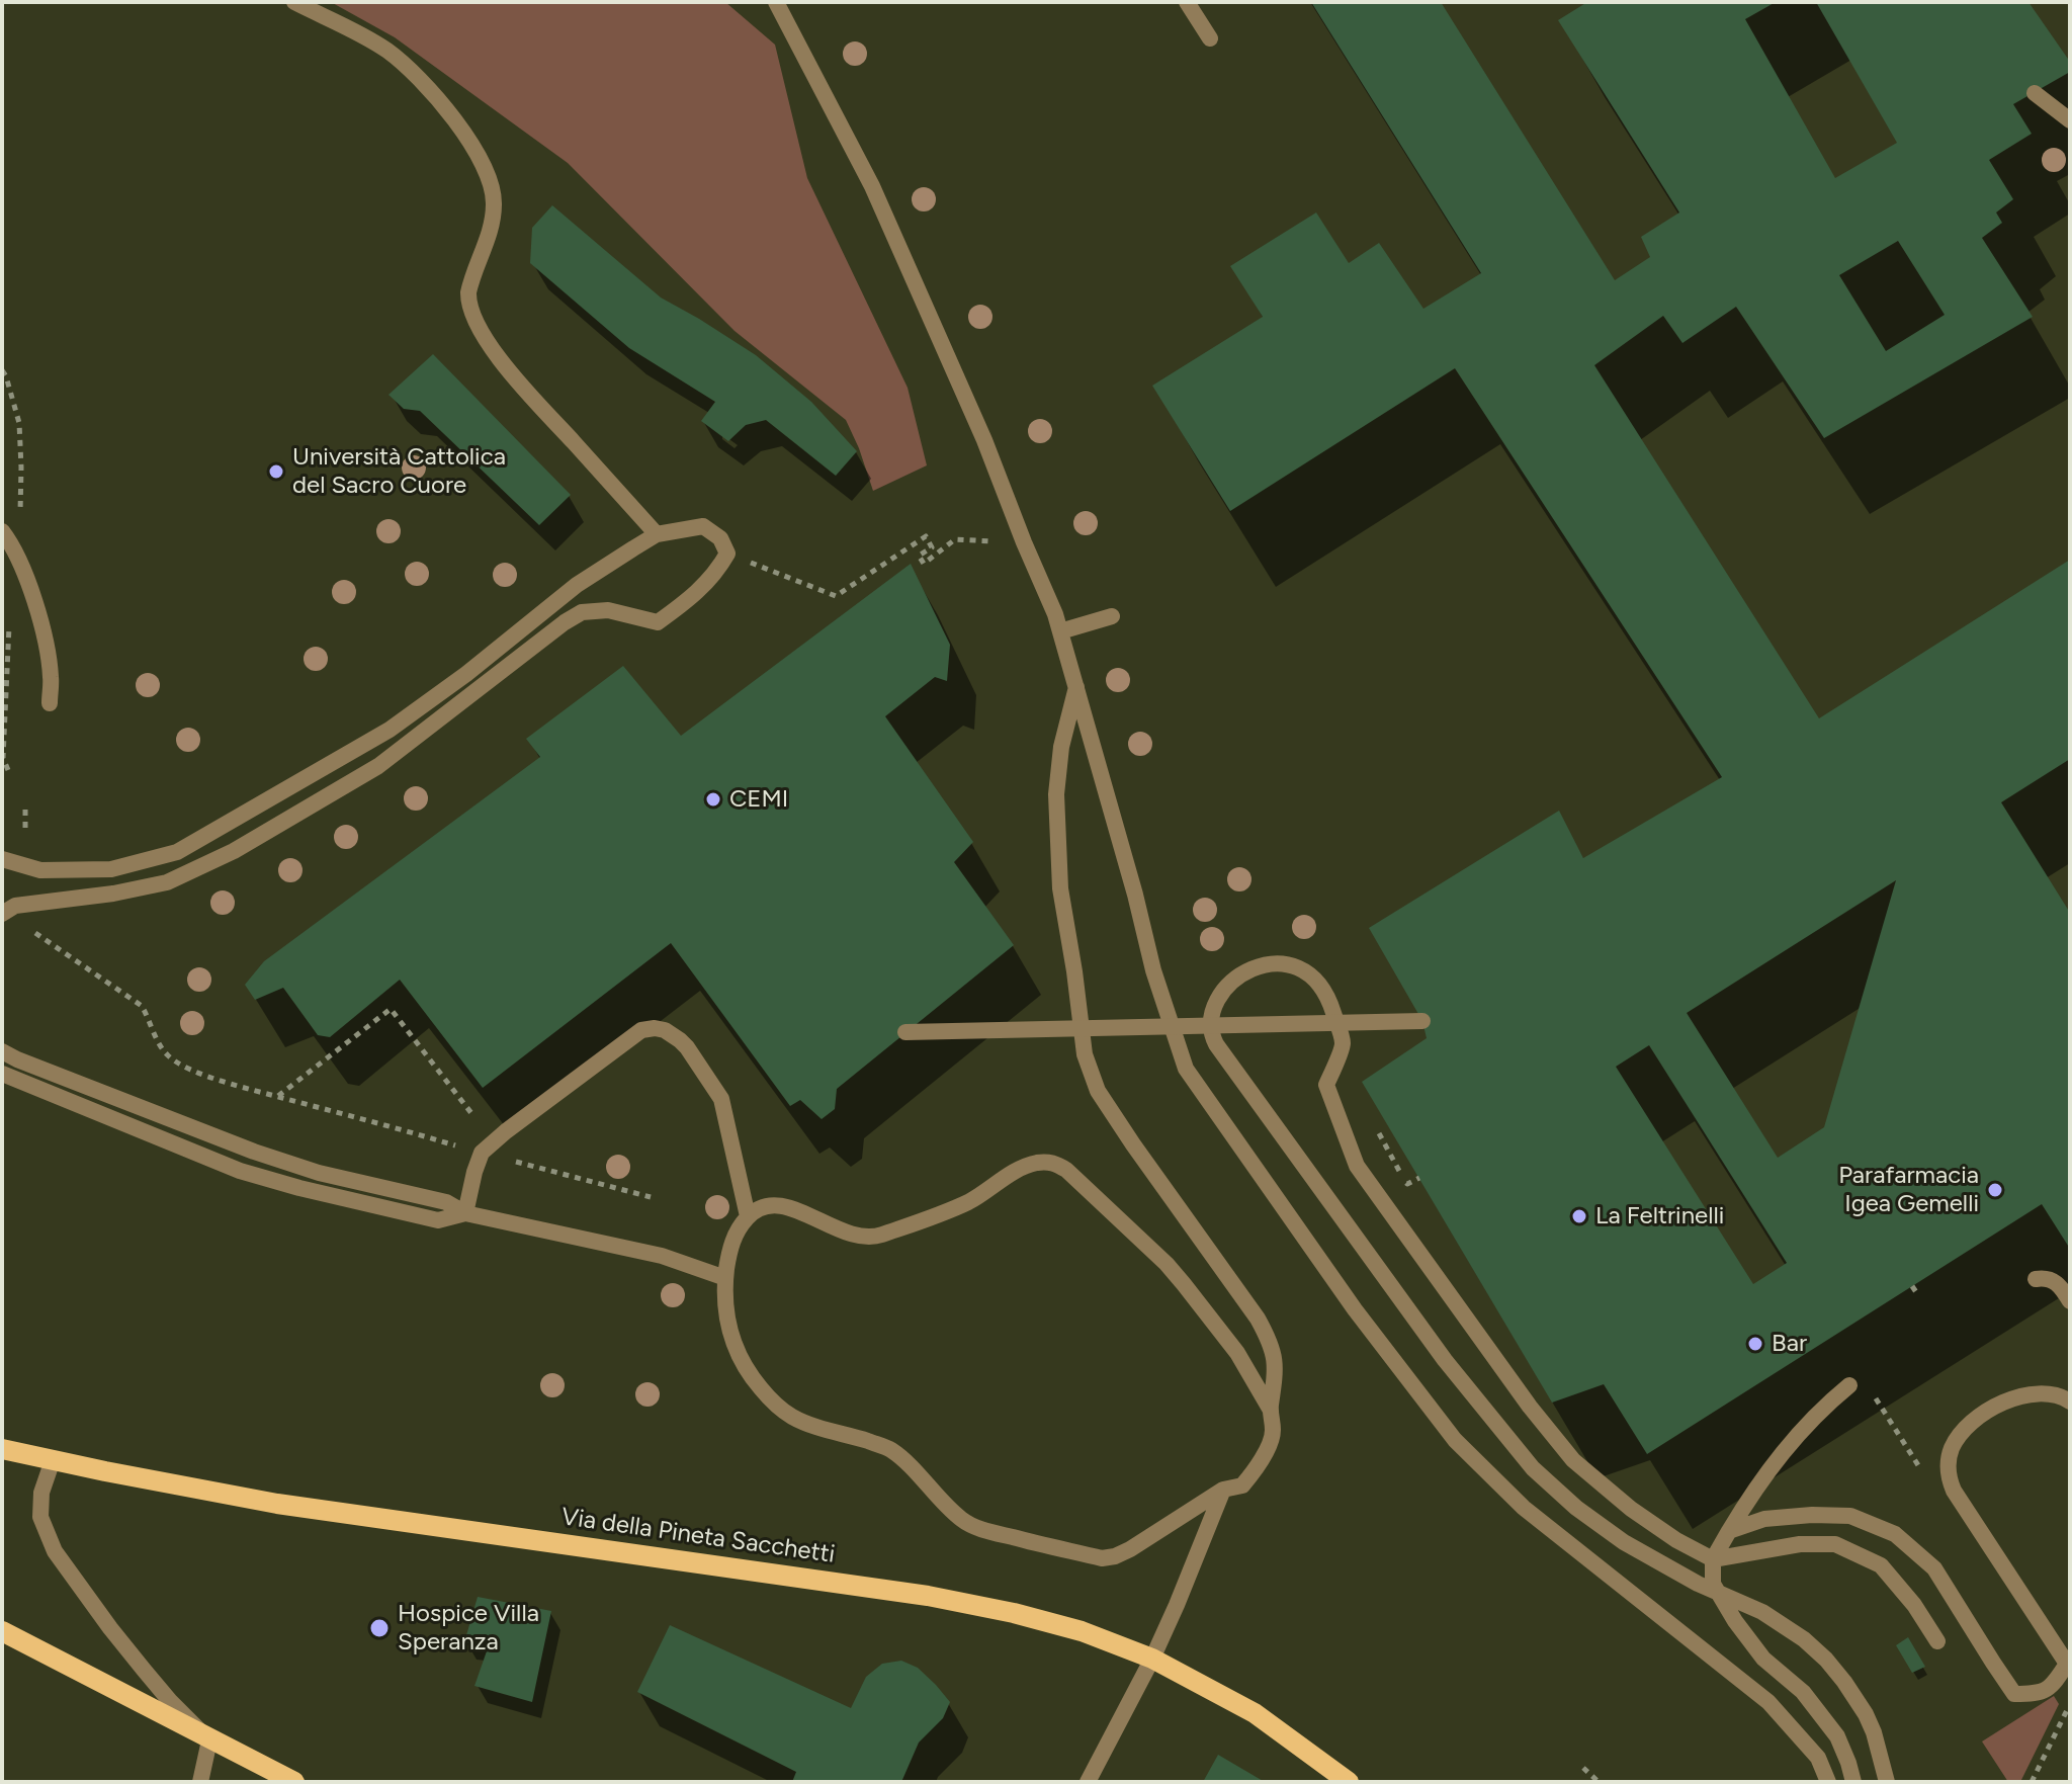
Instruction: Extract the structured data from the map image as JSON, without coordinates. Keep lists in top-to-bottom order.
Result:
{
  "streets": {
    "main road": ["Via della Pineta Sacchetti"]
  },
  "places": [
    "Università Cattolica del Sacro Cuore",
    "CEMI",
    "Parafarmacia Igea Gemelli",
    "La Feltrinelli",
    "Bar",
    "Hospice Villa Speranza"
  ]
}
